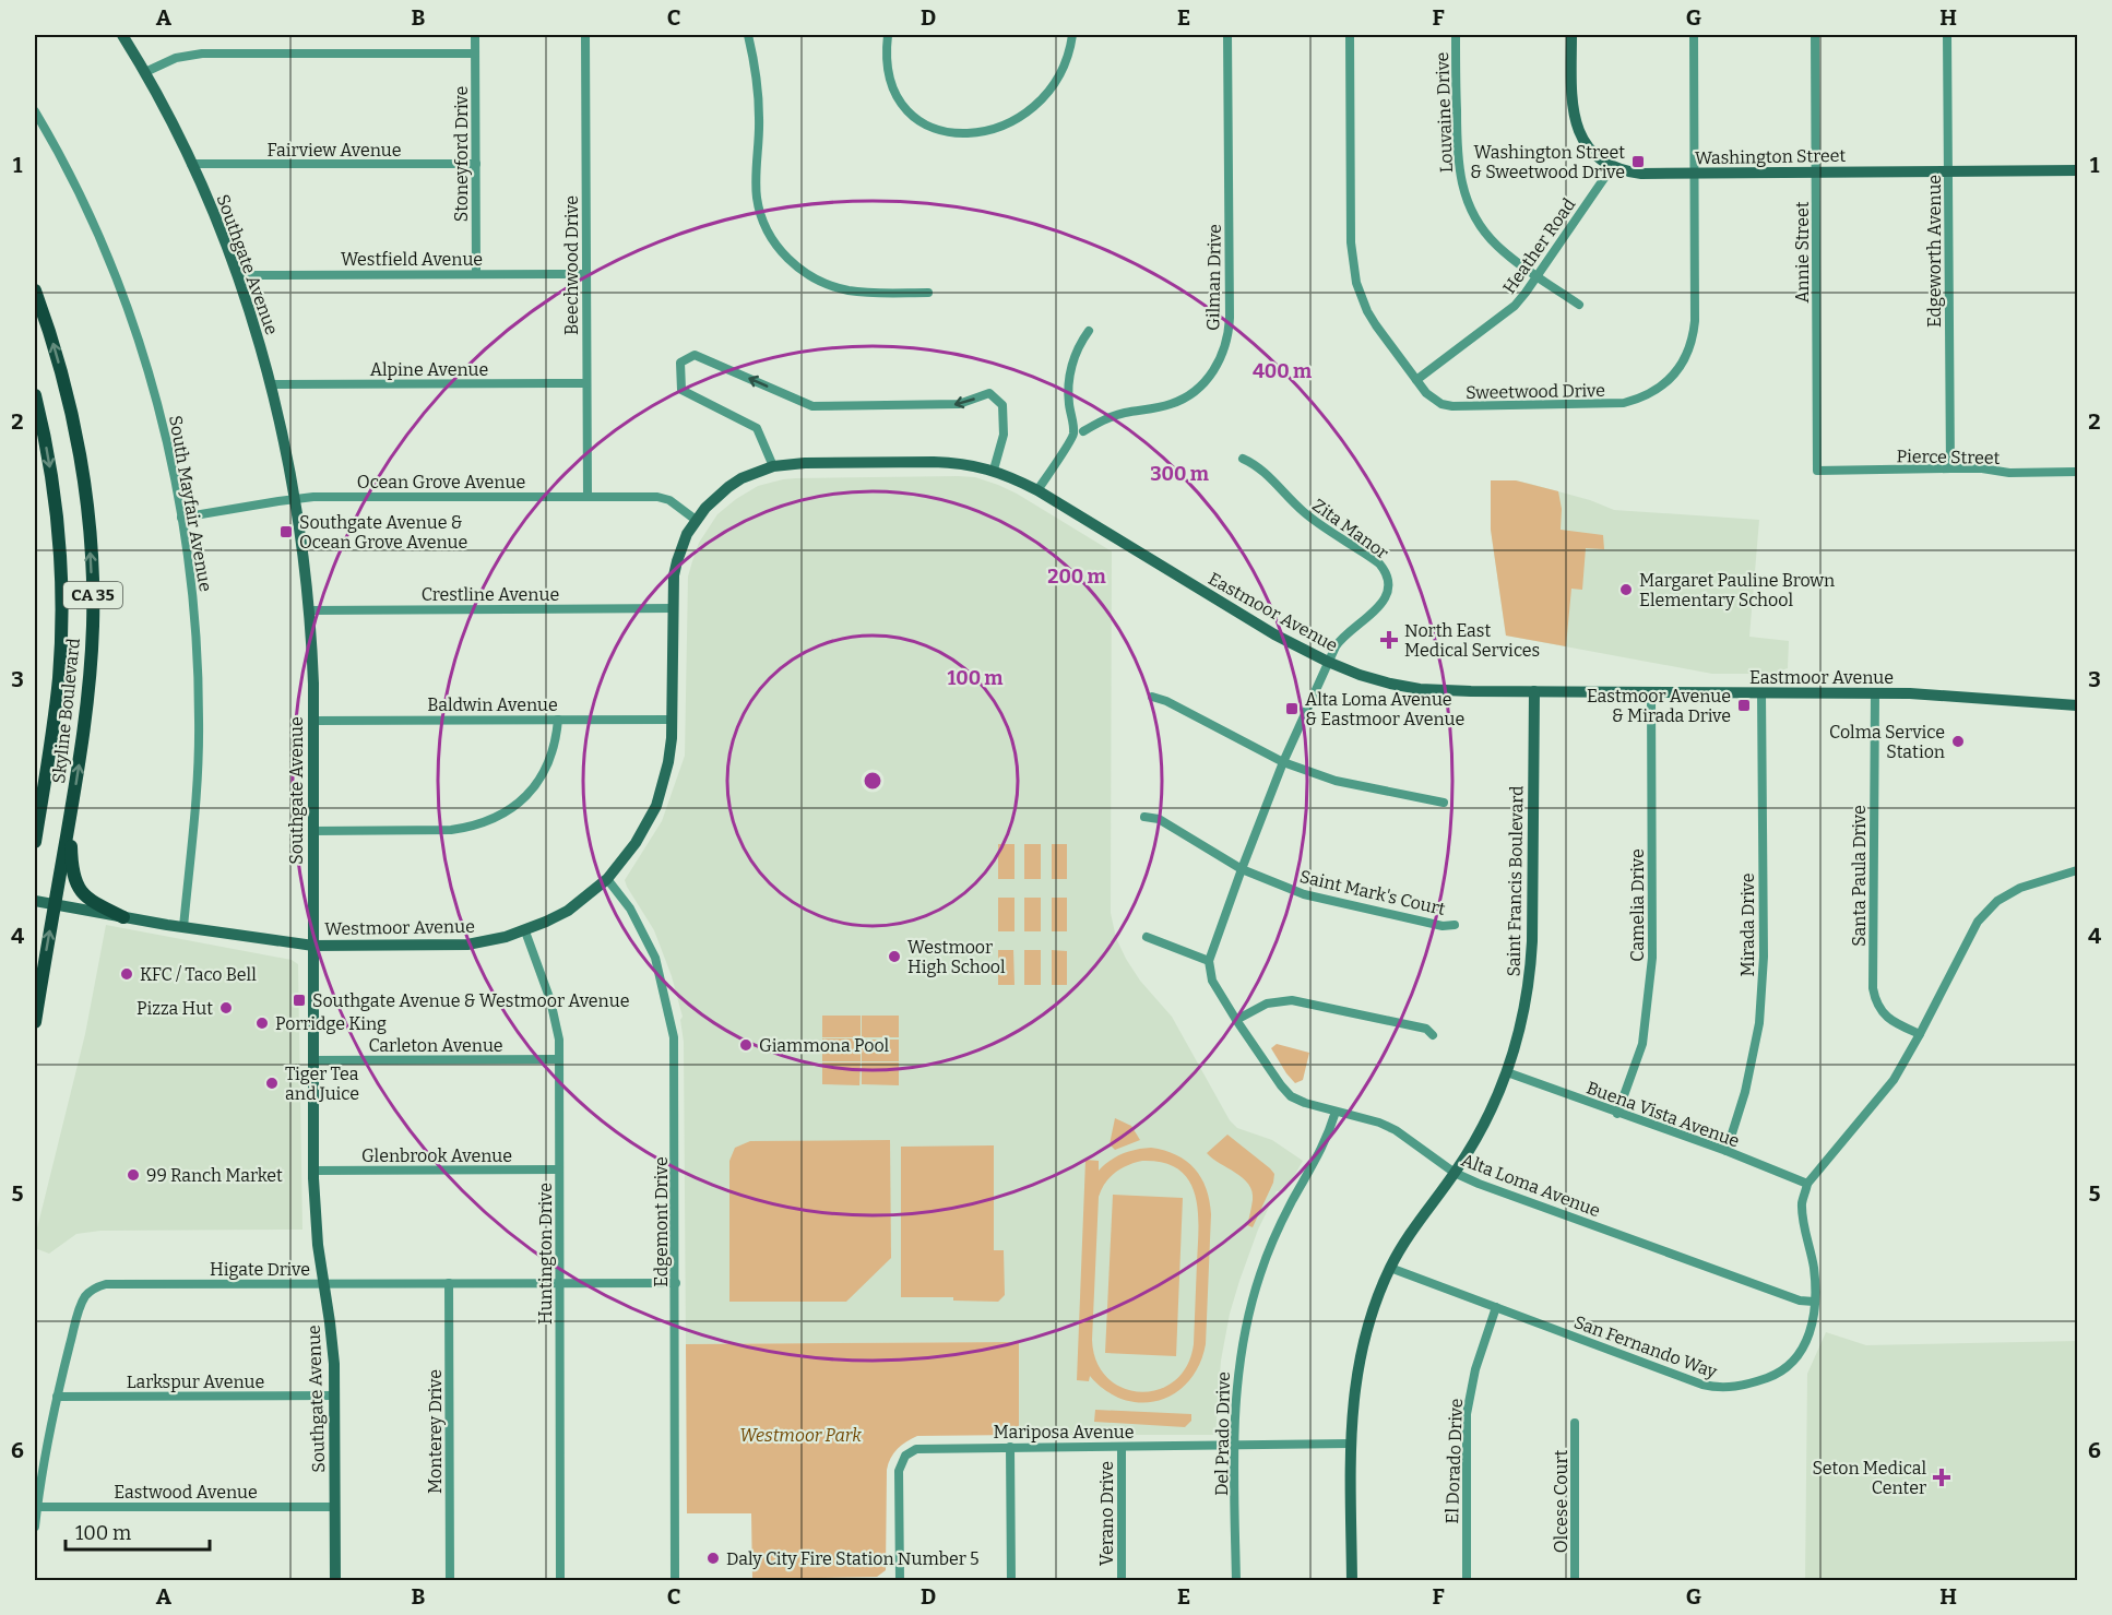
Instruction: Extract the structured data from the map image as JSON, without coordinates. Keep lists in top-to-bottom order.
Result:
{
  "streets": {
    "main road": ["CA 35", "Skyline Boulevard"],
    "street": [
      "Louvaine Drive",
      "Fairview Avenue",
      "Stoneyford Drive",
      "Washington Street",
      "Heather Road",
      "Edgeworth Avenue",
      "Annie Street",
      "Westfield Avenue",
      "Southgate Avenue",
      "Beechwood Drive",
      "Gilman Drive",
      "Alpine Avenue",
      "Sweetwood Drive",
      "Pierce Street",
      "Ocean Grove Avenue",
      "South Mayfair Avenue",
      "Zita Manor",
      "Crestline Avenue",
      "Eastmoor Avenue",
      "Baldwin Avenue",
      "Santa Paula Drive",
      "Saint Francis Boulevard",
      "Saint Mark's Court",
      "Camelia Drive",
      "Mirada Drive",
      "Westmoor Avenue",
      "Carleton Avenue",
      "Buena Vista Avenue",
      "Glenbrook Avenue",
      "Alta Loma Avenue",
      "Edgemont Drive",
      "Huntington Drive",
      "Higate Drive",
      "San Fernando Way",
      "Larkspur Avenue",
      "Monterey Drive",
      "Mariposa Avenue",
      "Del Prado Drive",
      "El Dorado Drive",
      "Eastwood Avenue",
      "Olcese Court",
      "Verano Drive"
    ]
  },
  "crossings": [
    ["Louvaine Drive", "Heather Road"],
    ["Fairview Avenue", "Stoneyford Drive"],
    ["Fairview Avenue", "Southgate Avenue"],
    ["Stoneyford Drive", "Westfield Avenue"],
    ["Washington Street", "Heather Road"],
    ["Washington Street", "Edgeworth Avenue"],
    ["Washington Street", "Annie Street"],
    ["Washington Street", "Sweetwood Drive"],
    ["Heather Road", "Sweetwood Drive"],
    ["Edgeworth Avenue", "Pierce Street"],
    ["Annie Street", "Pierce Street"],
    ["Westfield Avenue", "Southgate Avenue"],
    ["Westfield Avenue", "Beechwood Drive"],
    ["Southgate Avenue", "Alpine Avenue"],
    ["Southgate Avenue", "Ocean Grove Avenue"],
    ["Southgate Avenue", "Crestline Avenue"],
    ["Southgate Avenue", "Baldwin Avenue"],
    ["Southgate Avenue", "Westmoor Avenue"],
    ["Southgate Avenue", "Carleton Avenue"],
    ["Southgate Avenue", "Glenbrook Avenue"],
    ["Southgate Avenue", "Higate Drive"],
    ["Southgate Avenue", "Larkspur Avenue"],
    ["Southgate Avenue", "Eastwood Avenue"],
    ["Beechwood Drive", "Alpine Avenue"],
    ["Beechwood Drive", "Ocean Grove Avenue"],
    ["Ocean Grove Avenue", "South Mayfair Avenue"],
    ["Ocean Grove Avenue", "Eastmoor Avenue"],
    ["Ocean Grove Avenue", "Westmoor Avenue"],
    ["South Mayfair Avenue", "Westmoor Avenue"],
    ["Zita Manor", "Eastmoor Avenue"],
    ["Crestline Avenue", "Westmoor Avenue"],
    ["Eastmoor Avenue", "Santa Paula Drive"],
    ["Eastmoor Avenue", "Saint Francis Boulevard"],
    ["Eastmoor Avenue", "Camelia Drive"],
    ["Eastmoor Avenue", "Mirada Drive"],
    ["Eastmoor Avenue", "Westmoor Avenue"],
    ["Baldwin Avenue", "Westmoor Avenue"],
    ["Skyline Boulevard", "Westmoor Avenue"],
    ["Saint Francis Boulevard", "Buena Vista Avenue"],
    ["Saint Francis Boulevard", "Alta Loma Avenue"],
    ["Saint Francis Boulevard", "San Fernando Way"],
    ["Saint Francis Boulevard", "Mariposa Avenue"],
    ["Camelia Drive", "Buena Vista Avenue"],
    ["Mirada Drive", "Buena Vista Avenue"],
    ["Westmoor Avenue", "Edgemont Drive"],
    ["Westmoor Avenue", "Huntington Drive"],
    ["Carleton Avenue", "Huntington Drive"],
    ["Buena Vista Avenue", "San Fernando Way"],
    ["Glenbrook Avenue", "Huntington Drive"],
    ["Alta Loma Avenue", "San Fernando Way"],
    ["Alta Loma Avenue", "Del Prado Drive"],
    ["Edgemont Drive", "Higate Drive"],
    ["Huntington Drive", "Higate Drive"],
    ["Higate Drive", "Larkspur Avenue"],
    ["Higate Drive", "Monterey Drive"],
    ["Higate Drive", "Eastwood Avenue"],
    ["San Fernando Way", "El Dorado Drive"],
    ["Mariposa Avenue", "Del Prado Drive"],
    ["Mariposa Avenue", "Verano Drive"]
  ],
  "parks": ["Westmoor Park"],
  "places": {
    "transit": [
      "Washington Street & Sweetwood Drive",
      "Southgate Avenue & Ocean Grove Avenue",
      "Eastmoor Avenue & Mirada Drive",
      "Alta Loma Avenue & Eastmoor Avenue",
      "Southgate Avenue & Westmoor Avenue"
    ],
    "other": [
      "Margaret Pauline Brown Elementary School",
      "Colma Service Station",
      "Westmoor High School",
      "KFC / Taco Bell",
      "Pizza Hut",
      "Porridge King",
      "Giammona Pool",
      "Tiger Tea and Juice",
      "99 Ranch Market",
      "Daly City Fire Station Number 5"
    ],
    "health": ["North East Medical Services", "Seton Medical Center"]
  },
  "scale_bar": "100 m",
  "grid": {
    "columns": [
      "A",
      "B",
      "C",
      "D",
      "E",
      "F",
      "G",
      "H"
    ],
    "rows": [
      "1",
      "2",
      "3",
      "4",
      "5",
      "6"
    ]
  },
  "rings": [
    "400 m",
    "300 m",
    "200 m",
    "100 m"
  ]
}
